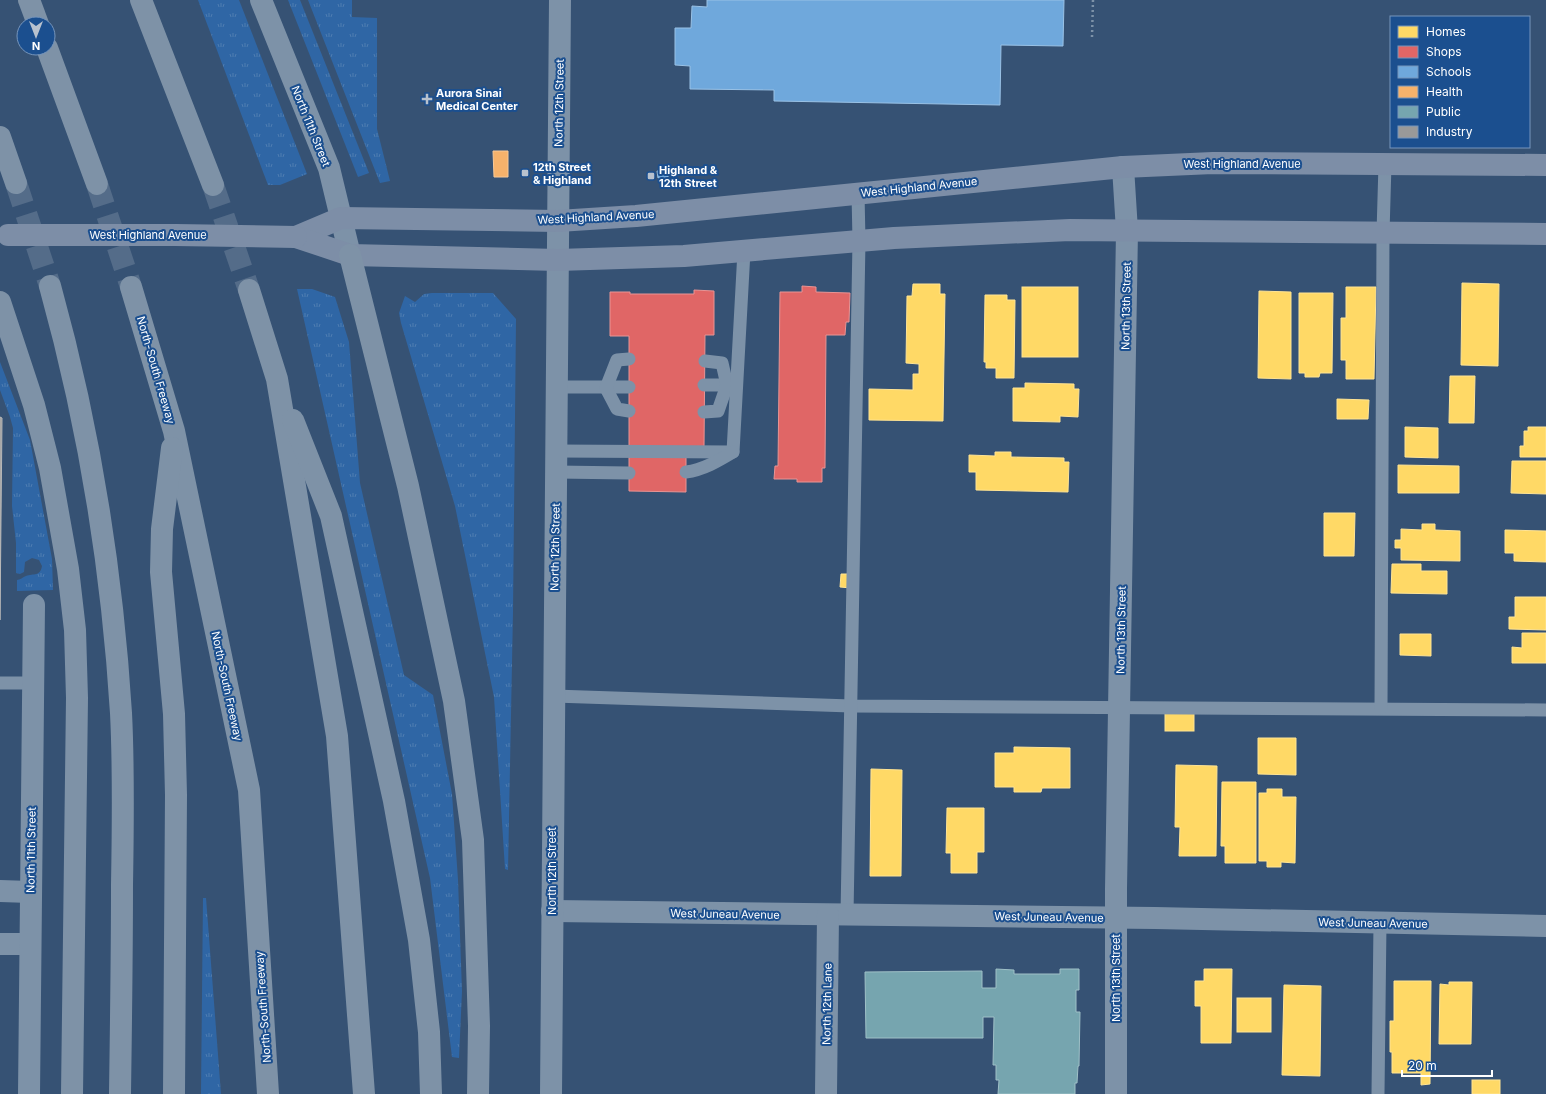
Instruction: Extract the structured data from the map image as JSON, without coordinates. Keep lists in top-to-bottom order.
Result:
{
  "streets": {
    "highway": ["North-South Freeway"],
    "main road": ["West Highland Avenue"],
    "street": [
      "North 12th Street",
      "North 11th Street",
      "North 13th Street",
      "West Juneau Avenue",
      "North 12th Lane"
    ]
  },
  "crossings": [
    ["North 12th Street", "West Highland Avenue"],
    ["North 12th Street", "West Juneau Avenue"],
    ["North 11th Street", "West Highland Avenue"],
    ["West Highland Avenue", "North 13th Street"],
    ["North 13th Street", "West Juneau Avenue"],
    ["West Juneau Avenue", "North 12th Lane"]
  ],
  "places": {
    "health": ["Aurora Sinai Medical Center"],
    "transit": ["12th Street & Highland", "Highland & 12th Street"]
  },
  "legend": [
    "Homes",
    "Shops",
    "Schools",
    "Health",
    "Public",
    "Industry"
  ],
  "scale_bar": "20 m",
  "north": "bottom"
}
